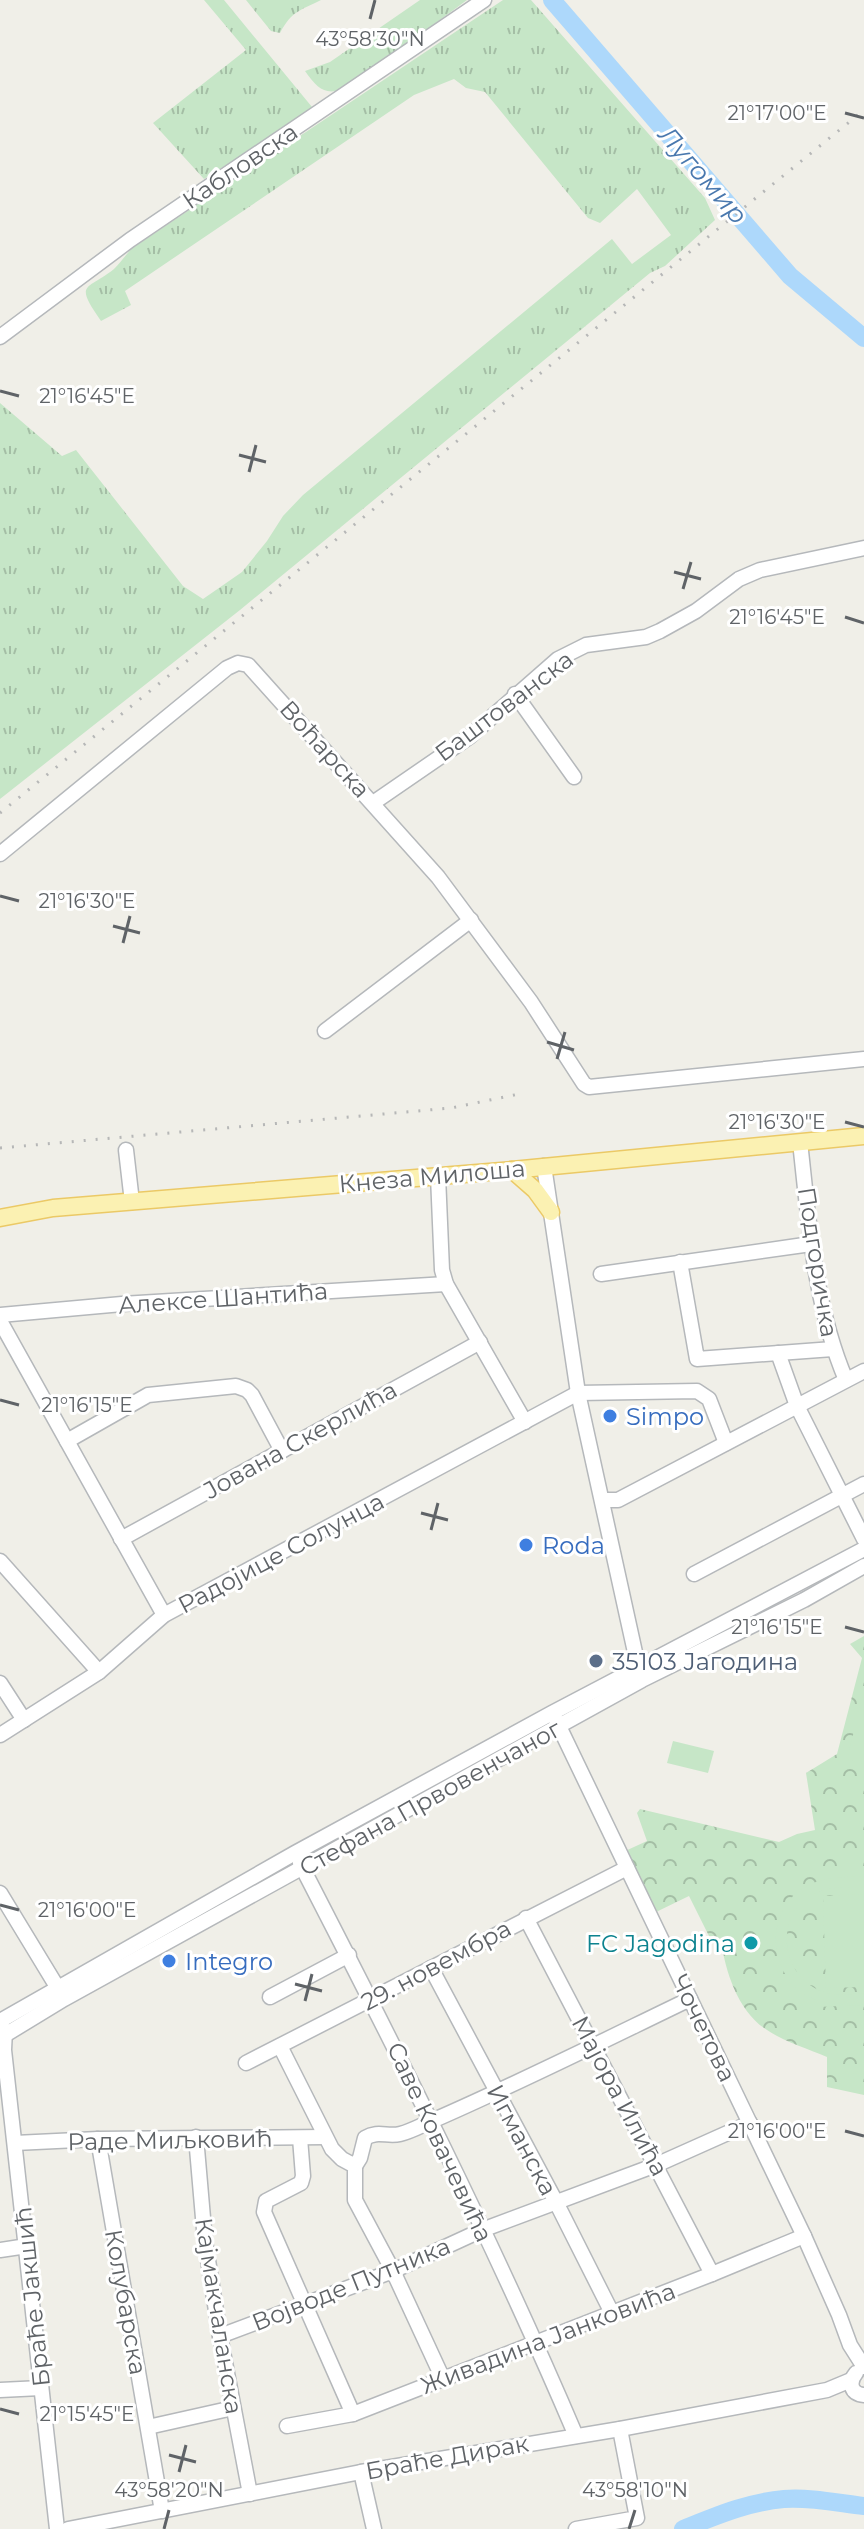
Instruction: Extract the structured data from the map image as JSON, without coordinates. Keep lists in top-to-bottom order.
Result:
{
  "streets": {
    "main road": ["Кнеза Милоша"],
    "street": [
      "Кабловска",
      "Баштованска",
      "Воћарска",
      "Подгоричка",
      "Алексе Шантића",
      "Јована Скерлића",
      "Радојице Солунца",
      "Стефана Првовенчаног",
      "29. новембра",
      "Чочетова",
      "Мајора Илића",
      "Раде Миљковић",
      "Игманска",
      "Саве Ковачевића",
      "Војводе Путника",
      "Браће Јакшић",
      "Колубарска",
      "Кајмакчаланска",
      "Живадина Јанковића",
      "Браће Дирак"
    ]
  },
  "crossings": [
    ["Баштованска", "Воћарска"],
    ["Кнеза Милоша", "Подгоричка"],
    ["Стефана Првовенчаног", "Чочетова"],
    ["Стефана Првовенчаног", "Саве Ковачевића"],
    ["Стефана Првовенчаног", "Браће Јакшић"],
    ["29. новембра", "Чочетова"],
    ["29. новембра", "Мајора Илића"],
    ["29. новембра", "Игманска"],
    ["29. новембра", "Саве Ковачевића"],
    ["Чочетова", "Војводе Путника"],
    ["Чочетова", "Живадина Јанковића"],
    ["Чочетова", "Браће Дирак"],
    ["Мајора Илића", "Војводе Путника"],
    ["Мајора Илића", "Живадина Јанковића"],
    ["Раде Миљковић", "Браће Јакшић"],
    ["Раде Миљковић", "Колубарска"],
    ["Раде Миљковић", "Кајмакчаланска"],
    ["Игманска", "Војводе Путника"],
    ["Игманска", "Живадина Јанковића"],
    ["Саве Ковачевића", "Војводе Путника"],
    ["Саве Ковачевића", "Живадина Јанковића"],
    ["Саве Ковачевића", "Браће Дирак"],
    ["Војводе Путника", "Кајмакчаланска"],
    ["Колубарска", "Браће Дирак"],
    ["Кајмакчаланска", "Браће Дирак"]
  ],
  "water": ["Лугомир"],
  "places": [
    "Simpo",
    "Roda",
    "35103 Јагодина",
    "FC Jagodina",
    "Integro"
  ],
  "coordinates": [
    "43°58'30\"N",
    "21°17'00\"E",
    "21°16'45\"E",
    "21°16'30\"E",
    "21°16'15\"E",
    "21°16'00\"E",
    "21°15'45\"E",
    "43°58'20\"N",
    "43°58'10\"N"
  ]
}
